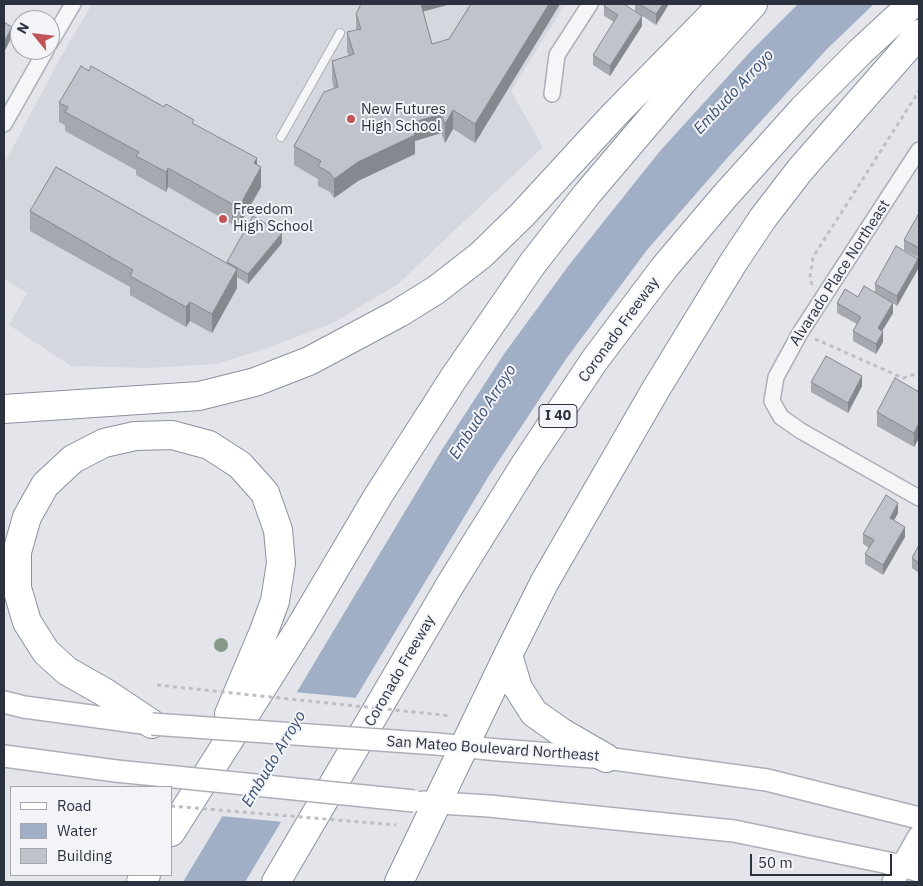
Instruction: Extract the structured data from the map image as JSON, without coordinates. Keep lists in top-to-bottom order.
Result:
{
  "streets": {
    "highway": ["Coronado Freeway", "I 40"],
    "main road": ["San Mateo Boulevard Northeast"],
    "street": ["Alvarado Place Northeast"]
  },
  "water": ["Embudo Arroyo"],
  "places": ["New Futures High School", "Freedom High School"],
  "legend": ["Road", "Water", "Building"],
  "scale_bar": "50 m",
  "north": "top left"
}
